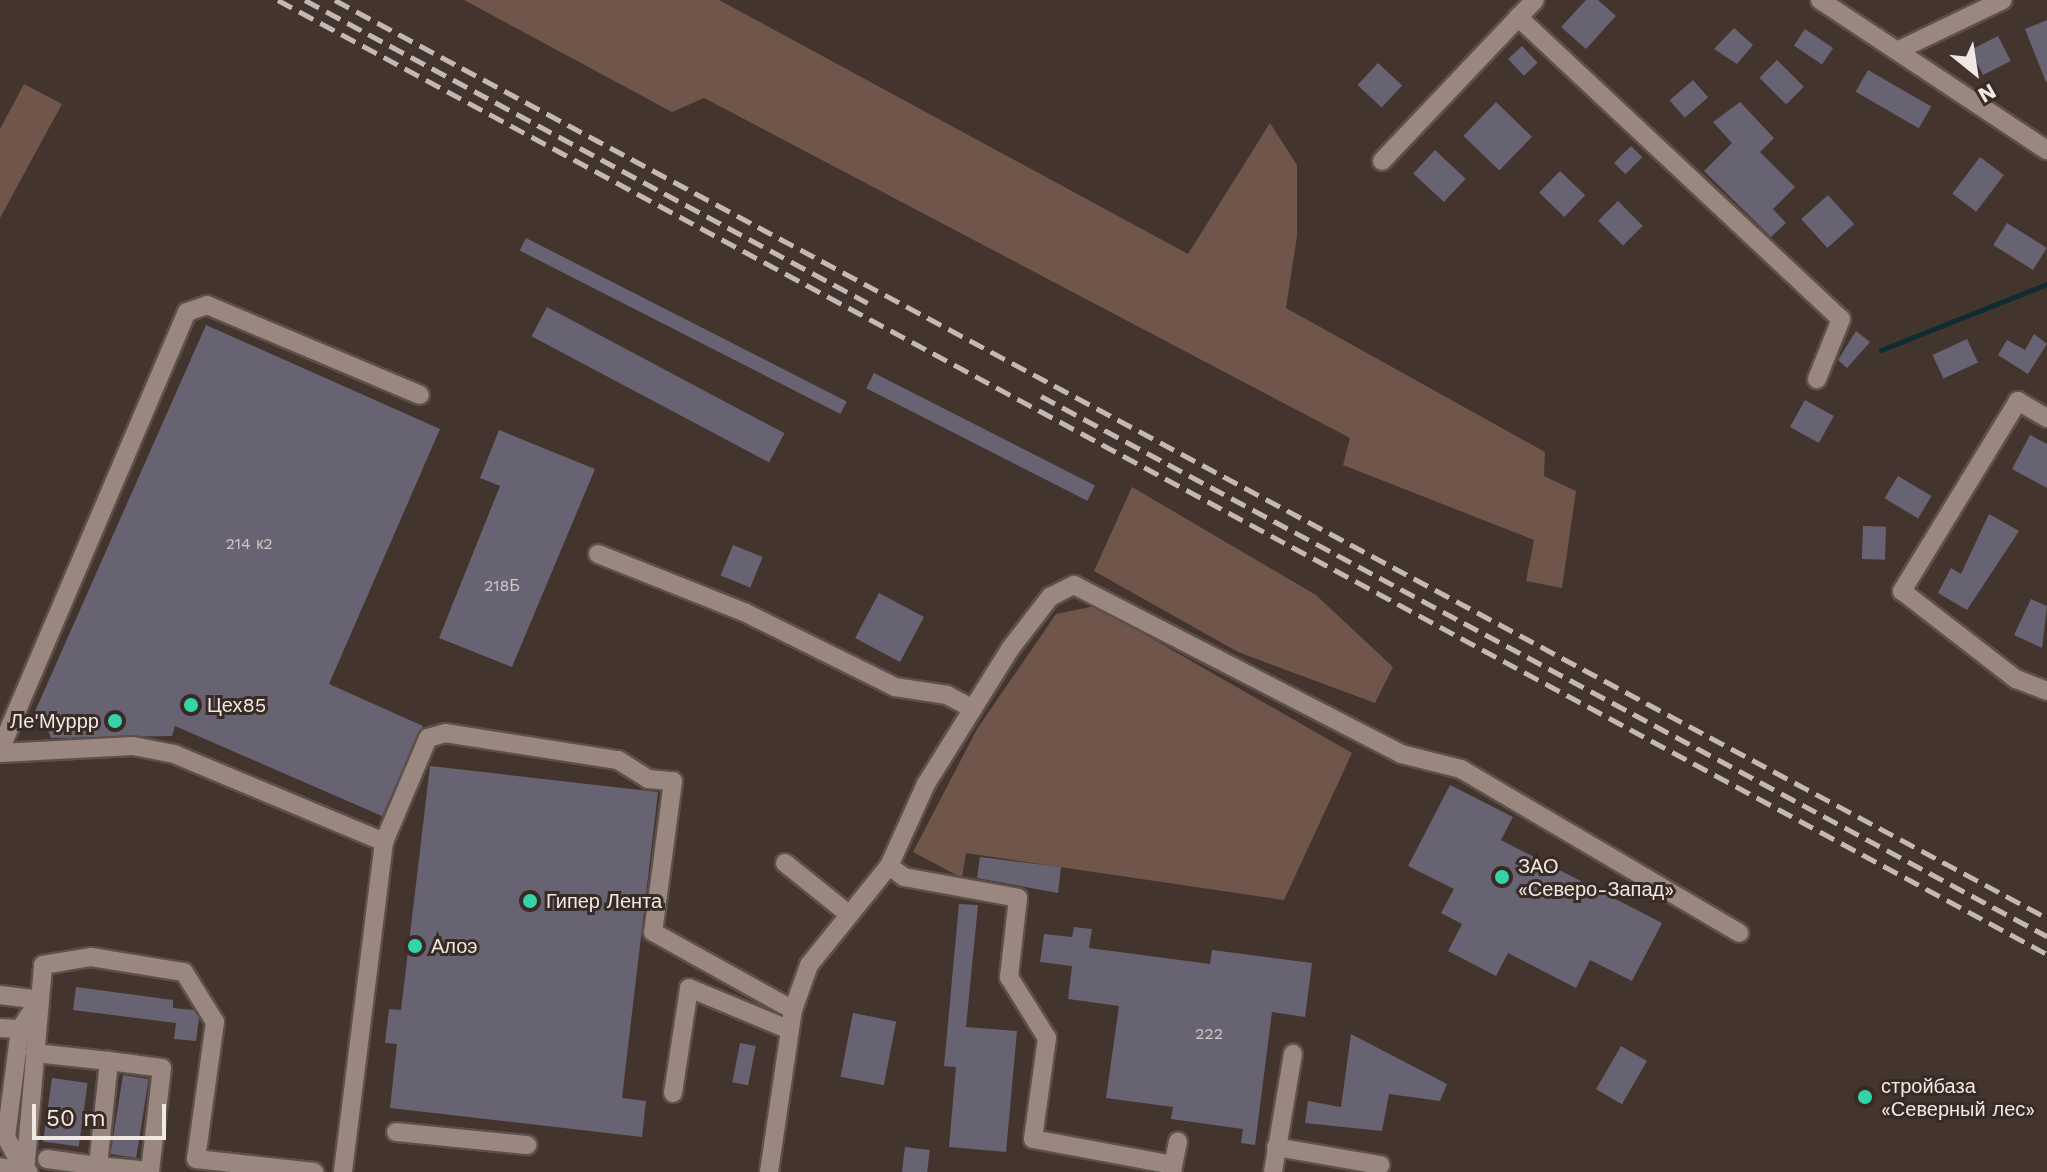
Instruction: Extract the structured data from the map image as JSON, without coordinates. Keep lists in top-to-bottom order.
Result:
{
  "places": [
    "Цех85",
    "Ле'Муррр",
    "ЗАО «Северо-Запад»",
    "Гипер Лента",
    "Алоэ",
    "стройбаза «Северный лес»"
  ],
  "house_numbers": ["214 к2", "218Б", "222"],
  "scale_bar": "50 m",
  "north": "bottom right"
}
